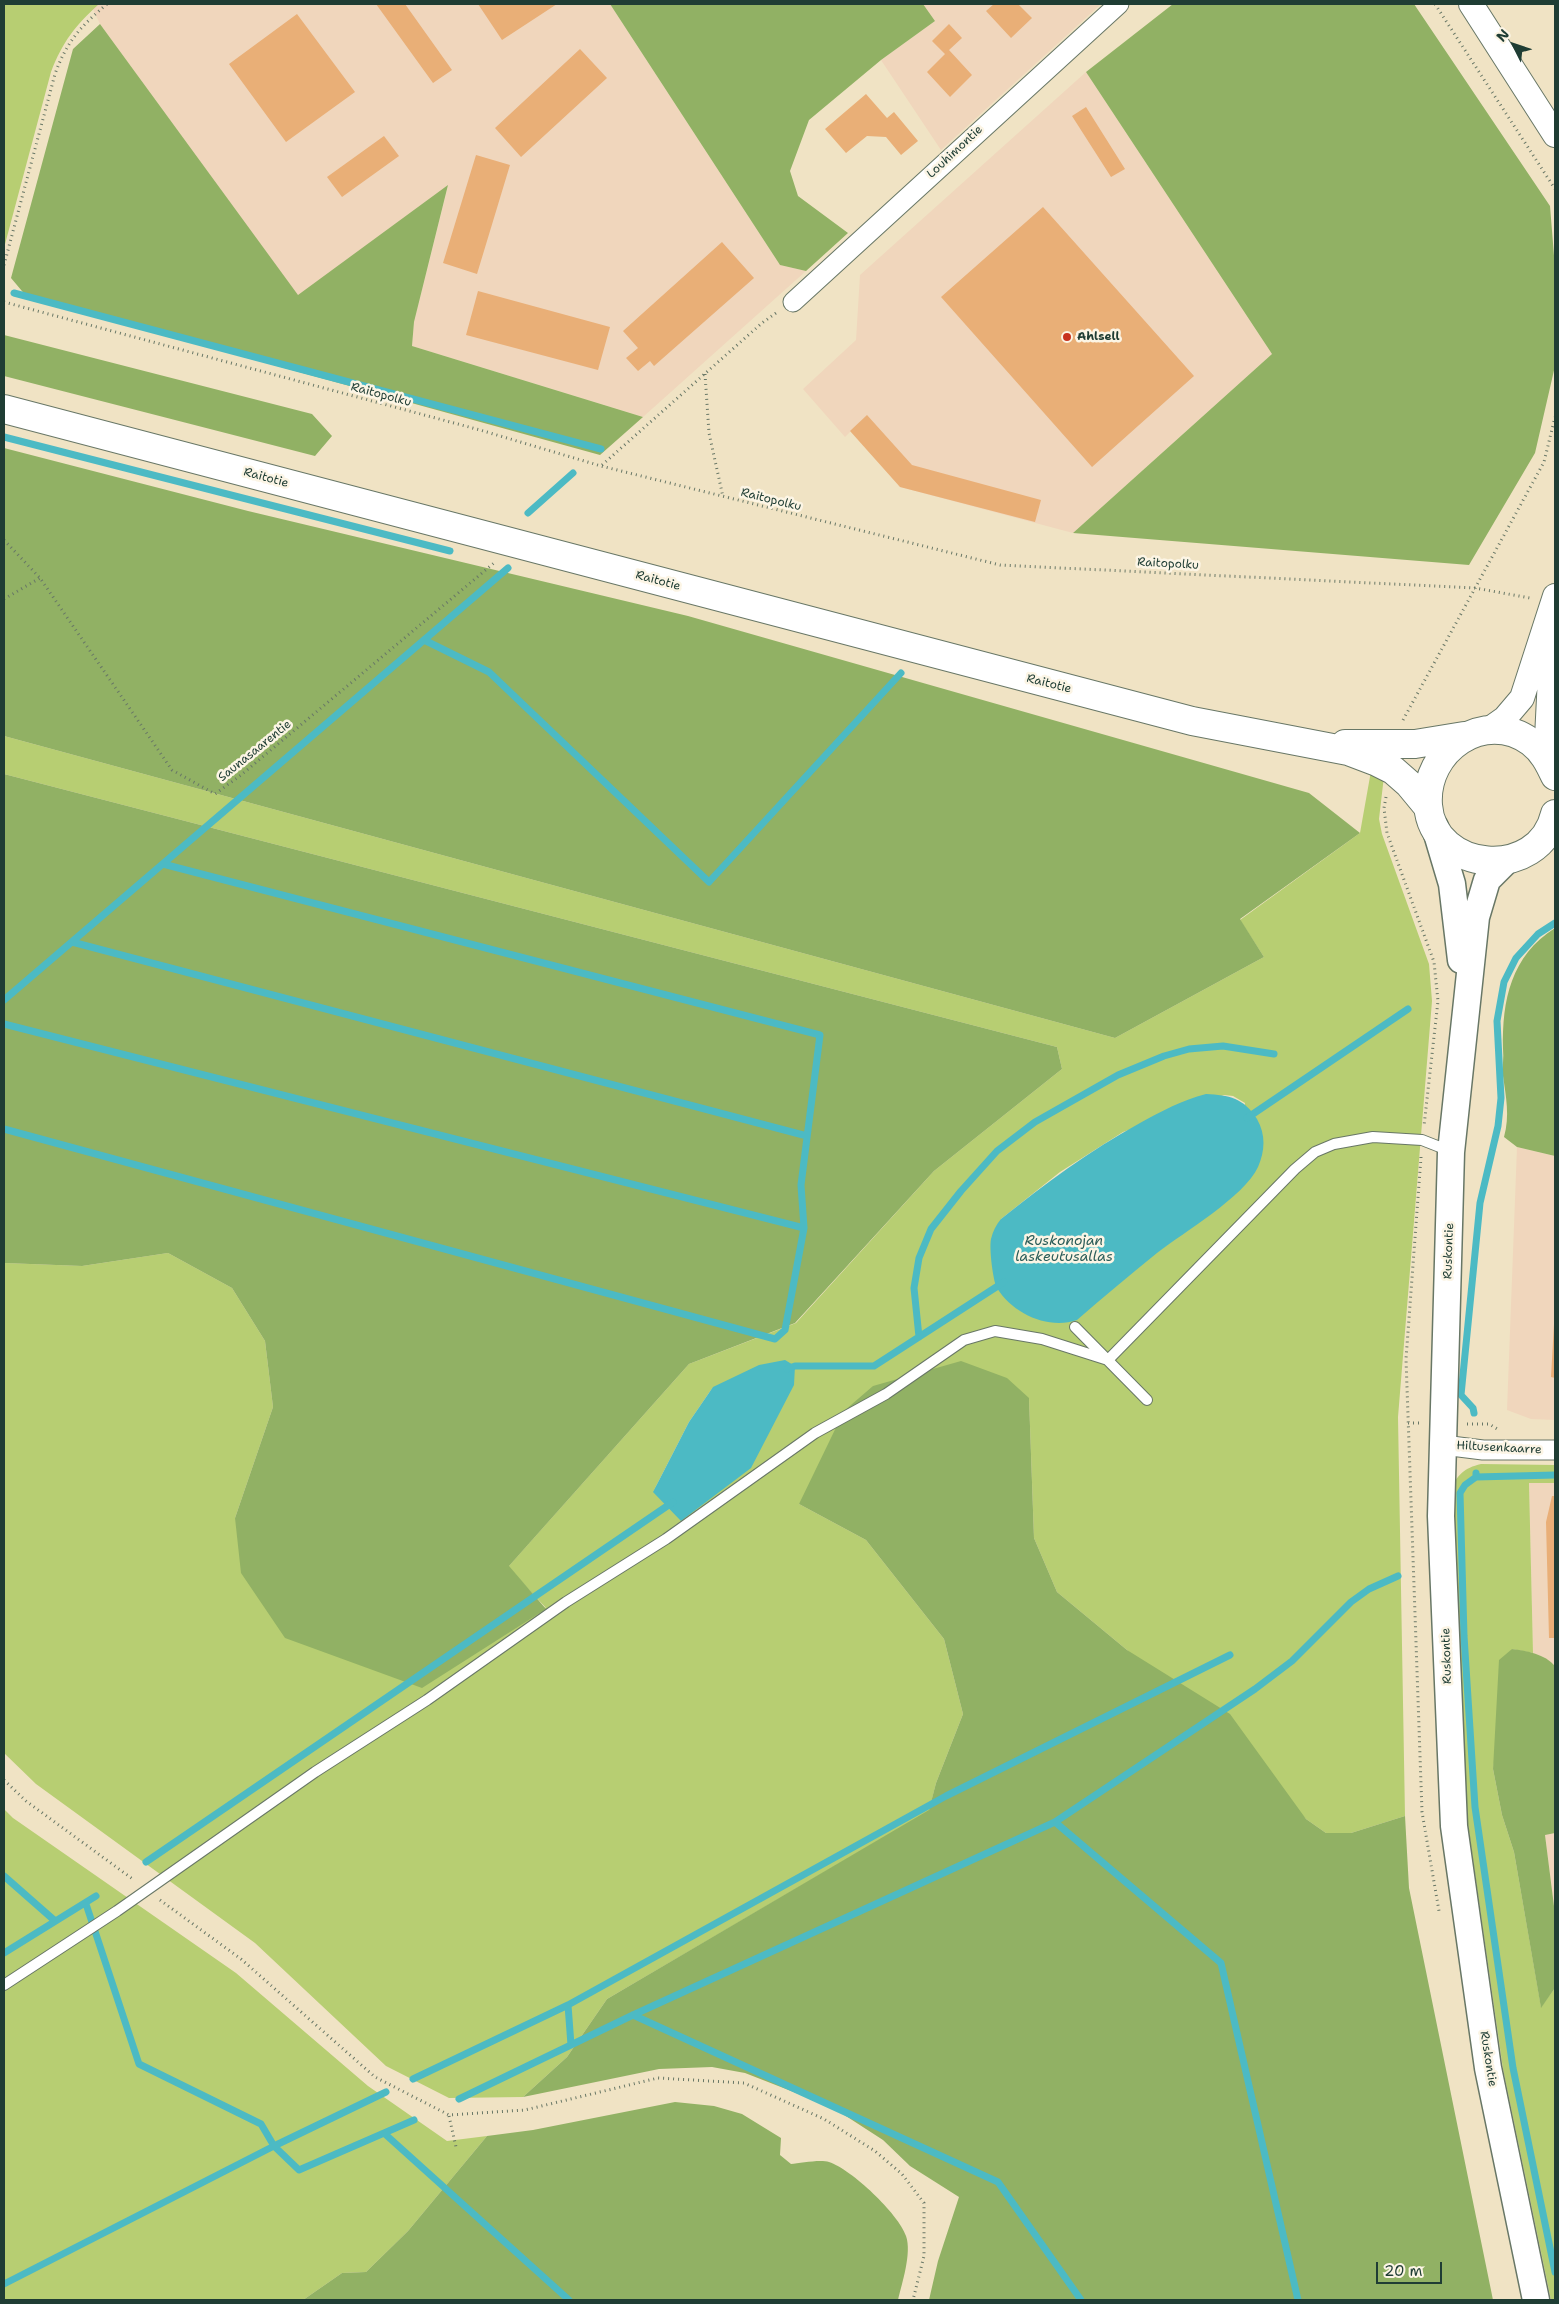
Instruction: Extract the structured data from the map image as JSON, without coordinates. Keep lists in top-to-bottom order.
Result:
{
  "streets": {
    "main road": ["Raitotie", "Ruskontie"],
    "street": ["Louhimontie", "Hiltusenkaarre"],
    "path": ["Raitopolku", "Saunasaarentie"]
  },
  "crossings": [
    ["Raitotie", "Saunasaarentie"],
    ["Raitotie", "Ruskontie"],
    ["Ruskontie", "Hiltusenkaarre"]
  ],
  "water": ["Ruskonojan laskeutusallas"],
  "places": ["Ahlsell"],
  "scale_bar": "20 m",
  "north": "top left"
}
